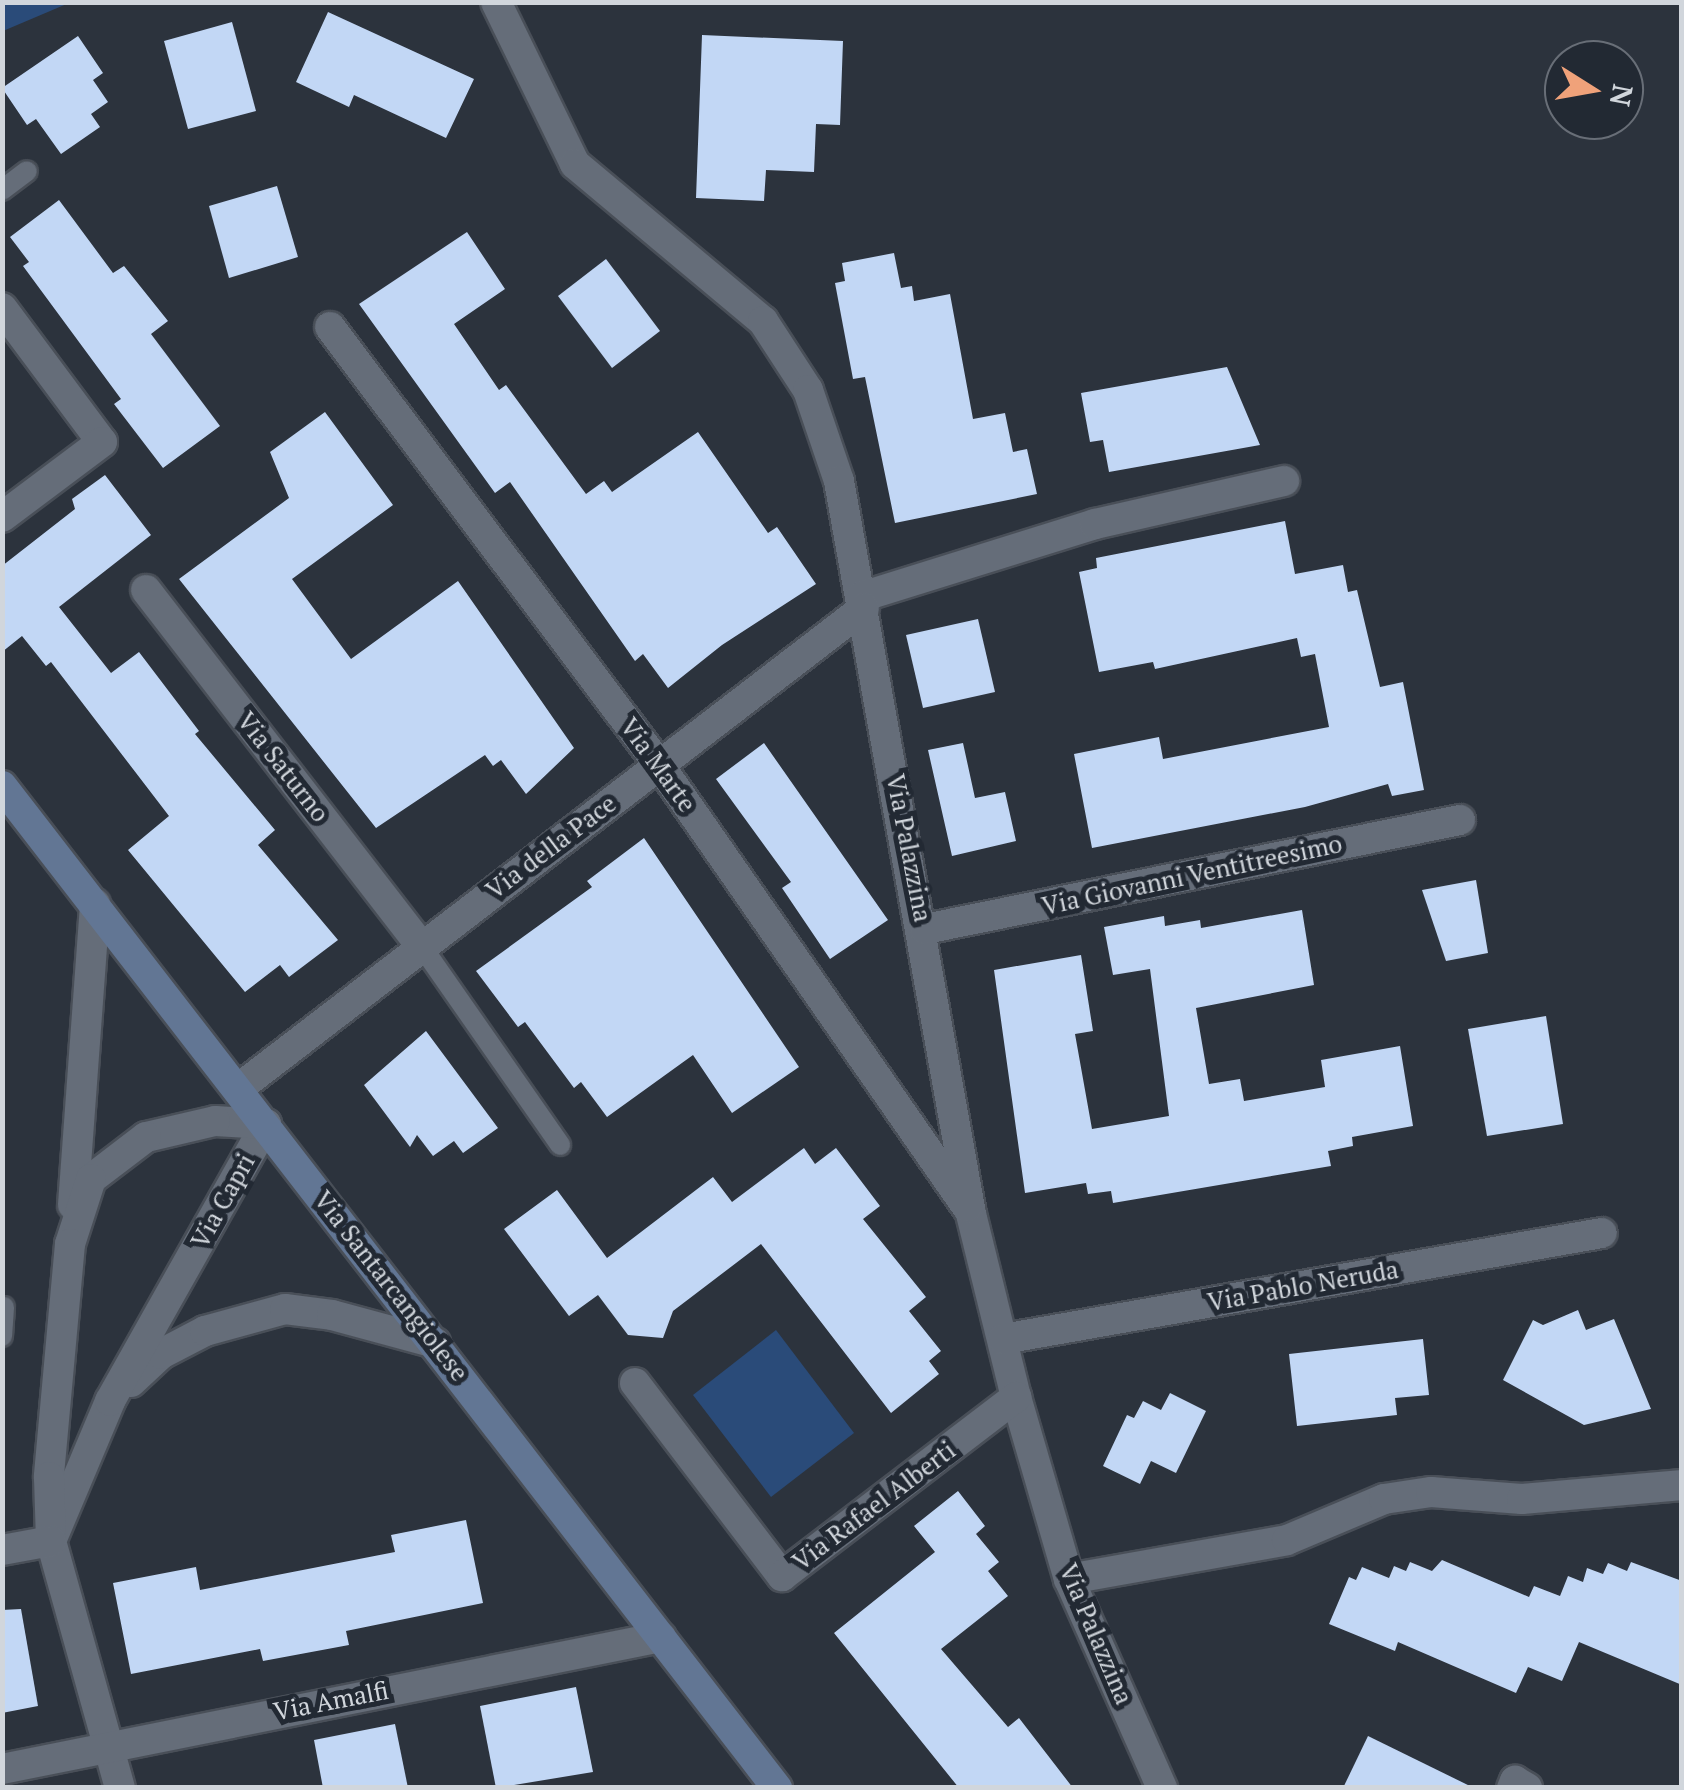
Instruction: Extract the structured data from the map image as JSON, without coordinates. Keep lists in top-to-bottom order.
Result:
{
  "streets": {
    "main road": ["Via Santarcangiolese"],
    "street": [
      "Via Marte",
      "Via Saturno",
      "Via della Pace",
      "Via Palazzina",
      "Via Giovanni Ventitreesimo",
      "Via Capri",
      "Via Pablo Neruda",
      "Via Rafael Alberti",
      "Via Amalfi"
    ]
  },
  "crossings": [
    ["Via Marte", "Via della Pace"],
    ["Via Marte", "Via Palazzina"],
    ["Via Saturno", "Via della Pace"],
    ["Via della Pace", "Via Palazzina"],
    ["Via della Pace", "Via Santarcangiolese"],
    ["Via Palazzina", "Via Giovanni Ventitreesimo"],
    ["Via Palazzina", "Via Pablo Neruda"],
    ["Via Palazzina", "Via Rafael Alberti"],
    ["Via Capri", "Via Santarcangiolese"],
    ["Via Capri", "Via Amalfi"],
    ["Via Santarcangiolese", "Via Amalfi"]
  ],
  "north": "right"
}
